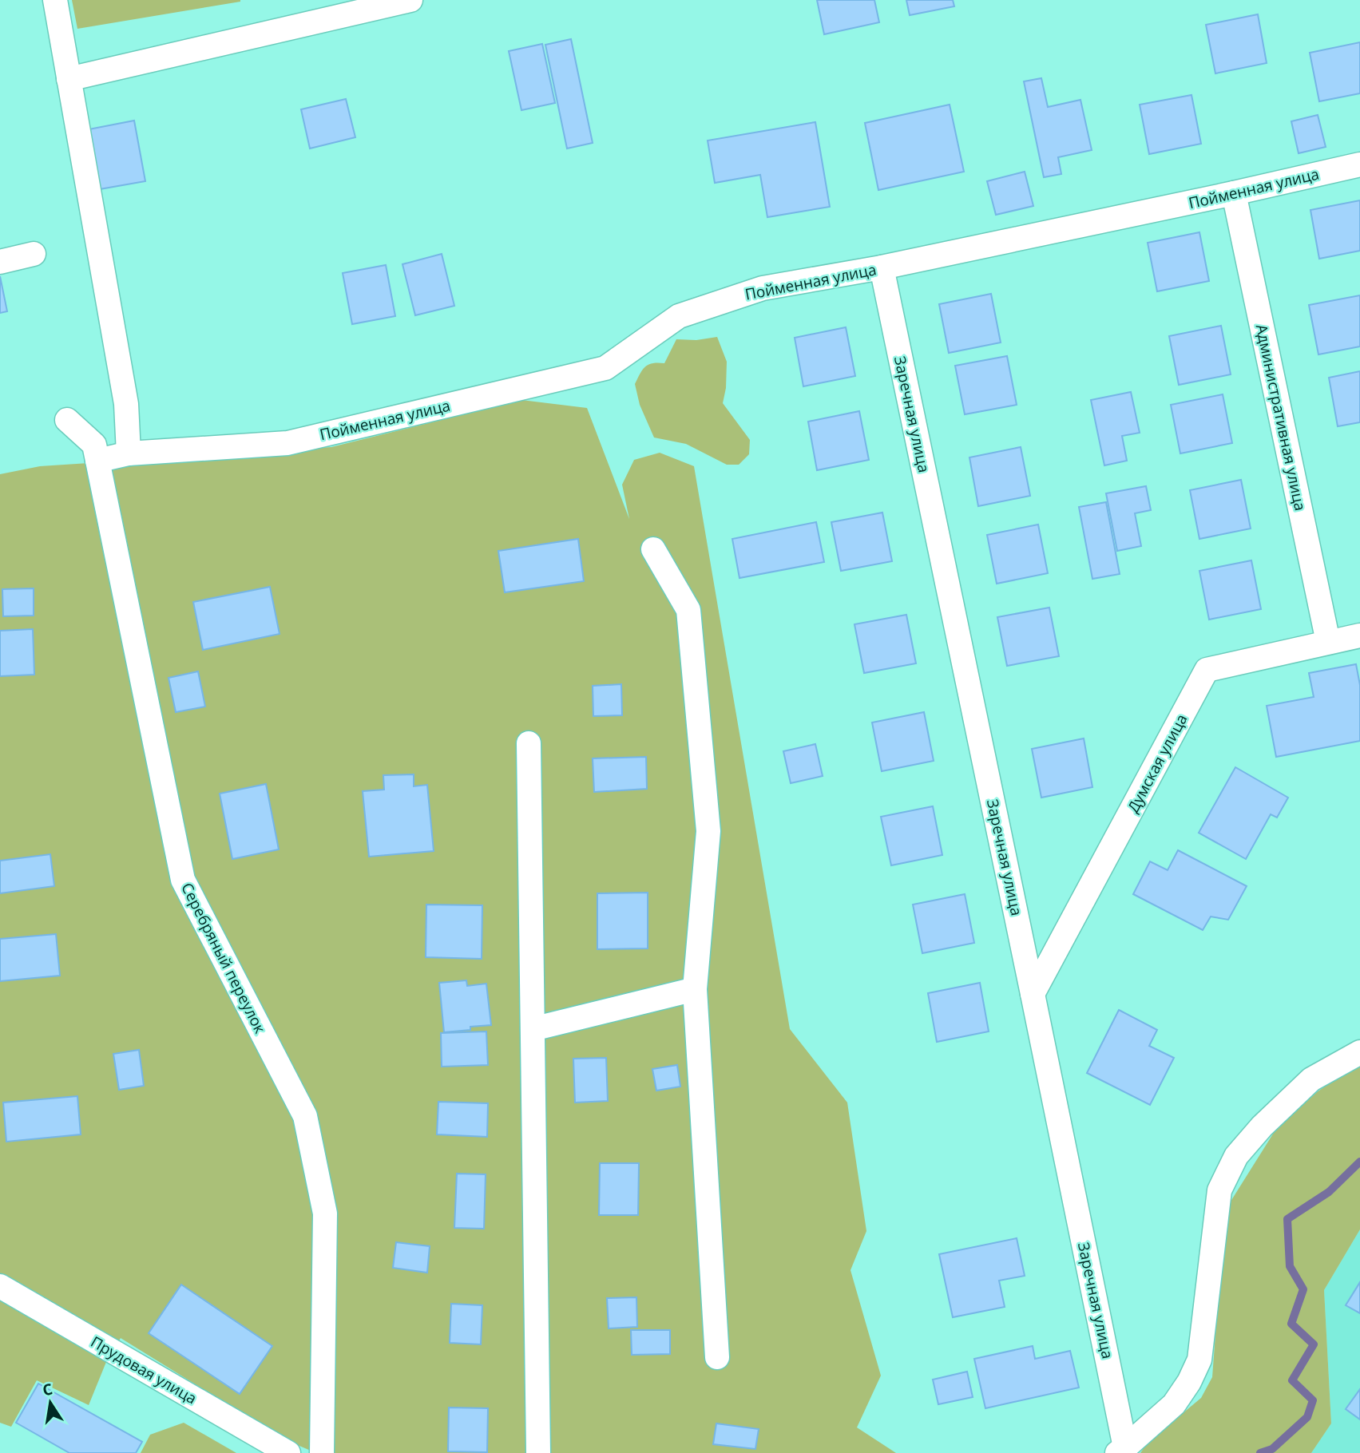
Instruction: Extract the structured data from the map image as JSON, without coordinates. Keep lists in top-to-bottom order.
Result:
{
  "streets": {
    "street": [
      "Пойменная улица",
      "Заречная улица",
      "Административная улица",
      "Думская улица",
      "Серебряный переулок",
      "Прудовая улица"
    ]
  },
  "crossings": [
    ["Пойменная улица", "Заречная улица"],
    ["Пойменная улица", "Административная улица"],
    ["Пойменная улица", "Серебряный переулок"],
    ["Заречная улица", "Думская улица"],
    ["Административная улица", "Думская улица"]
  ],
  "north": "top"
}
